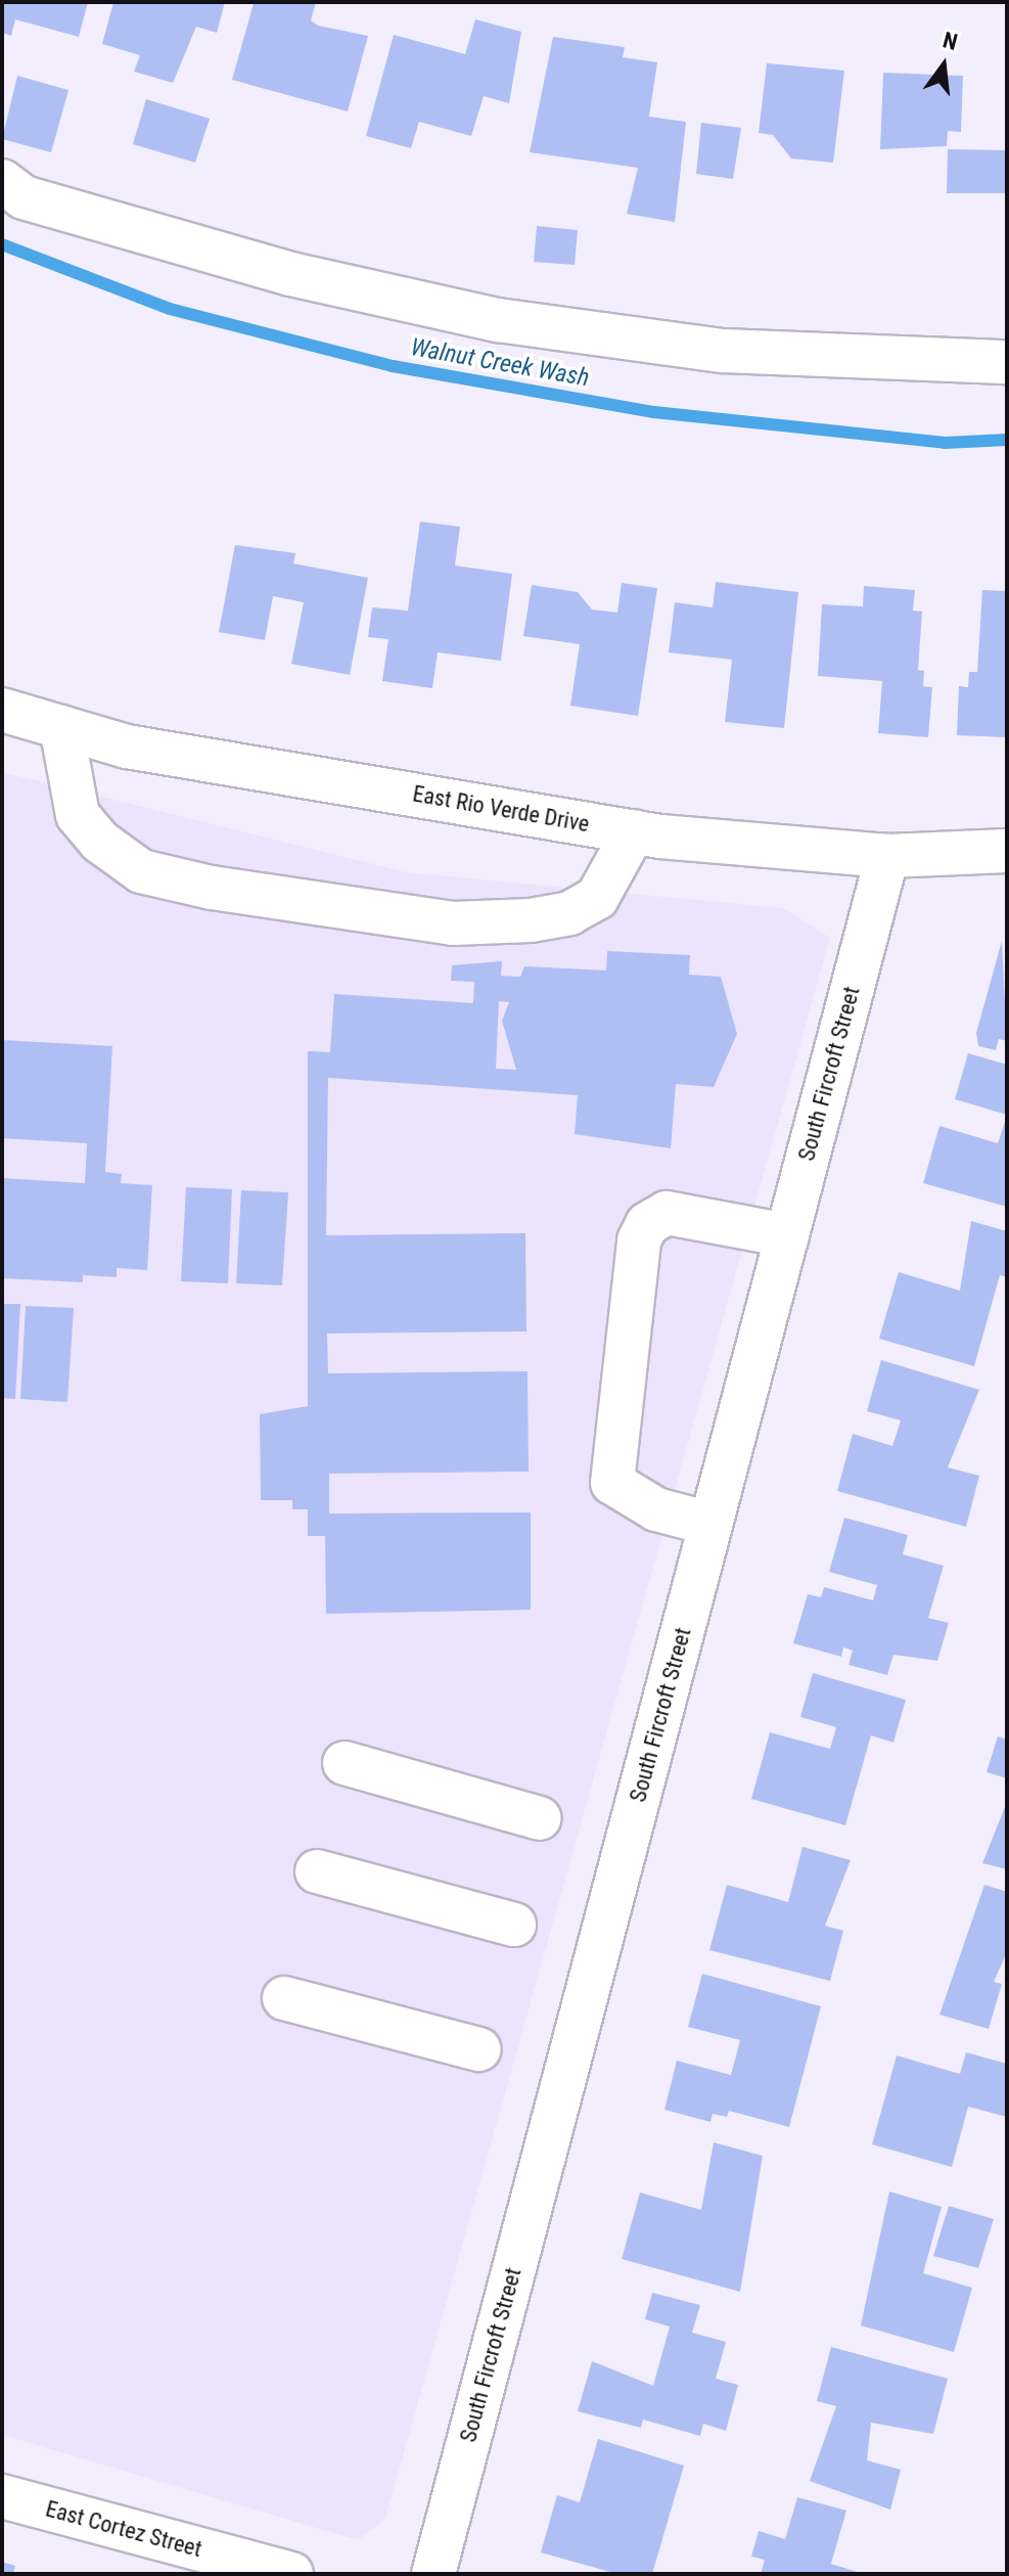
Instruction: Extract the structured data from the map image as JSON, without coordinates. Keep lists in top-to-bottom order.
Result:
{
  "streets": {
    "street": ["East Rio Verde Drive", "South Fircroft Street", "East Cortez Street"]
  },
  "crossings": [
    ["East Rio Verde Drive", "South Fircroft Street"]
  ],
  "water": ["Walnut Creek Wash"],
  "north": "top"
}
